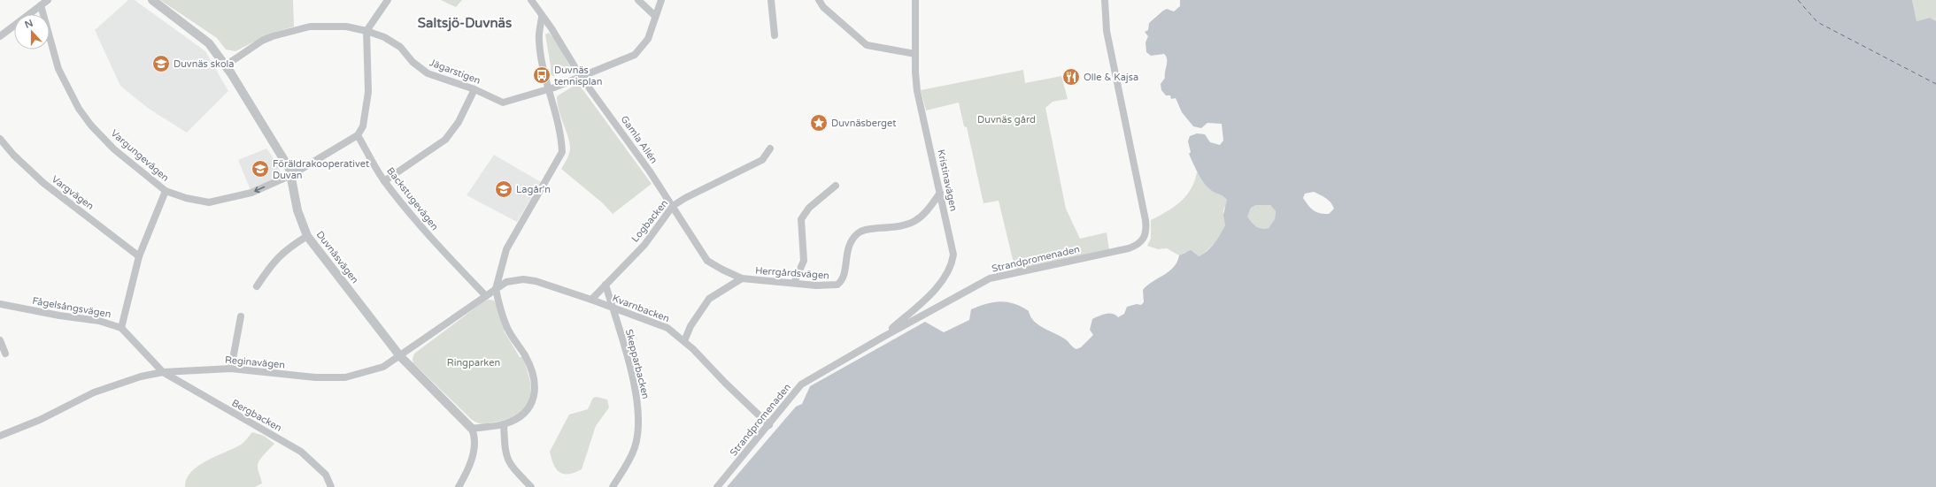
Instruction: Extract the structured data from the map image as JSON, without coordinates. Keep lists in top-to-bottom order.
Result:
{
  "streets": {
    "street": [
      "Jägarstigen",
      "Gamla Allén",
      "Vargungevägen",
      "Kristinavägen",
      "Vargvägen",
      "Backstugevägen",
      "Logbacken",
      "Duvnäsvägen",
      "Strandpromenaden",
      "Herrgårdsvägen",
      "Fågelsångsvägen",
      "Kvarnbacken",
      "Reginavägen",
      "Skepparbacken",
      "Bergbacken"
    ]
  },
  "crossings": [
    ["Jägarstigen", "Gamla Allén"],
    ["Jägarstigen", "Duvnäsvägen"],
    ["Gamla Allén", "Logbacken"],
    ["Gamla Allén", "Herrgårdsvägen"],
    ["Vargungevägen", "Backstugevägen"],
    ["Vargungevägen", "Duvnäsvägen"],
    ["Kristinavägen", "Strandpromenaden"],
    ["Kristinavägen", "Herrgårdsvägen"],
    ["Backstugevägen", "Reginavägen"],
    ["Logbacken", "Kvarnbacken"],
    ["Logbacken", "Skepparbacken"],
    ["Duvnäsvägen", "Reginavägen"],
    ["Strandpromenaden", "Kvarnbacken"],
    ["Herrgårdsvägen", "Kvarnbacken"],
    ["Fågelsångsvägen", "Reginavägen"],
    ["Fågelsångsvägen", "Bergbacken"],
    ["Kvarnbacken", "Reginavägen"],
    ["Kvarnbacken", "Skepparbacken"],
    ["Reginavägen", "Bergbacken"]
  ],
  "districts": ["Saltsjö-Duvnäs"],
  "parks": ["Duvnäs gård", "Ringparken"],
  "places": {
    "school or university": ["Duvnäs skola", "Föräldrakooperativet Duvan", "Lagår'n"],
    "bus stop": ["Duvnäs tennisplan"],
    "restaurant": ["Olle & Kajsa"],
    "place": ["Duvnäsberget"]
  },
  "north": "top"
}
